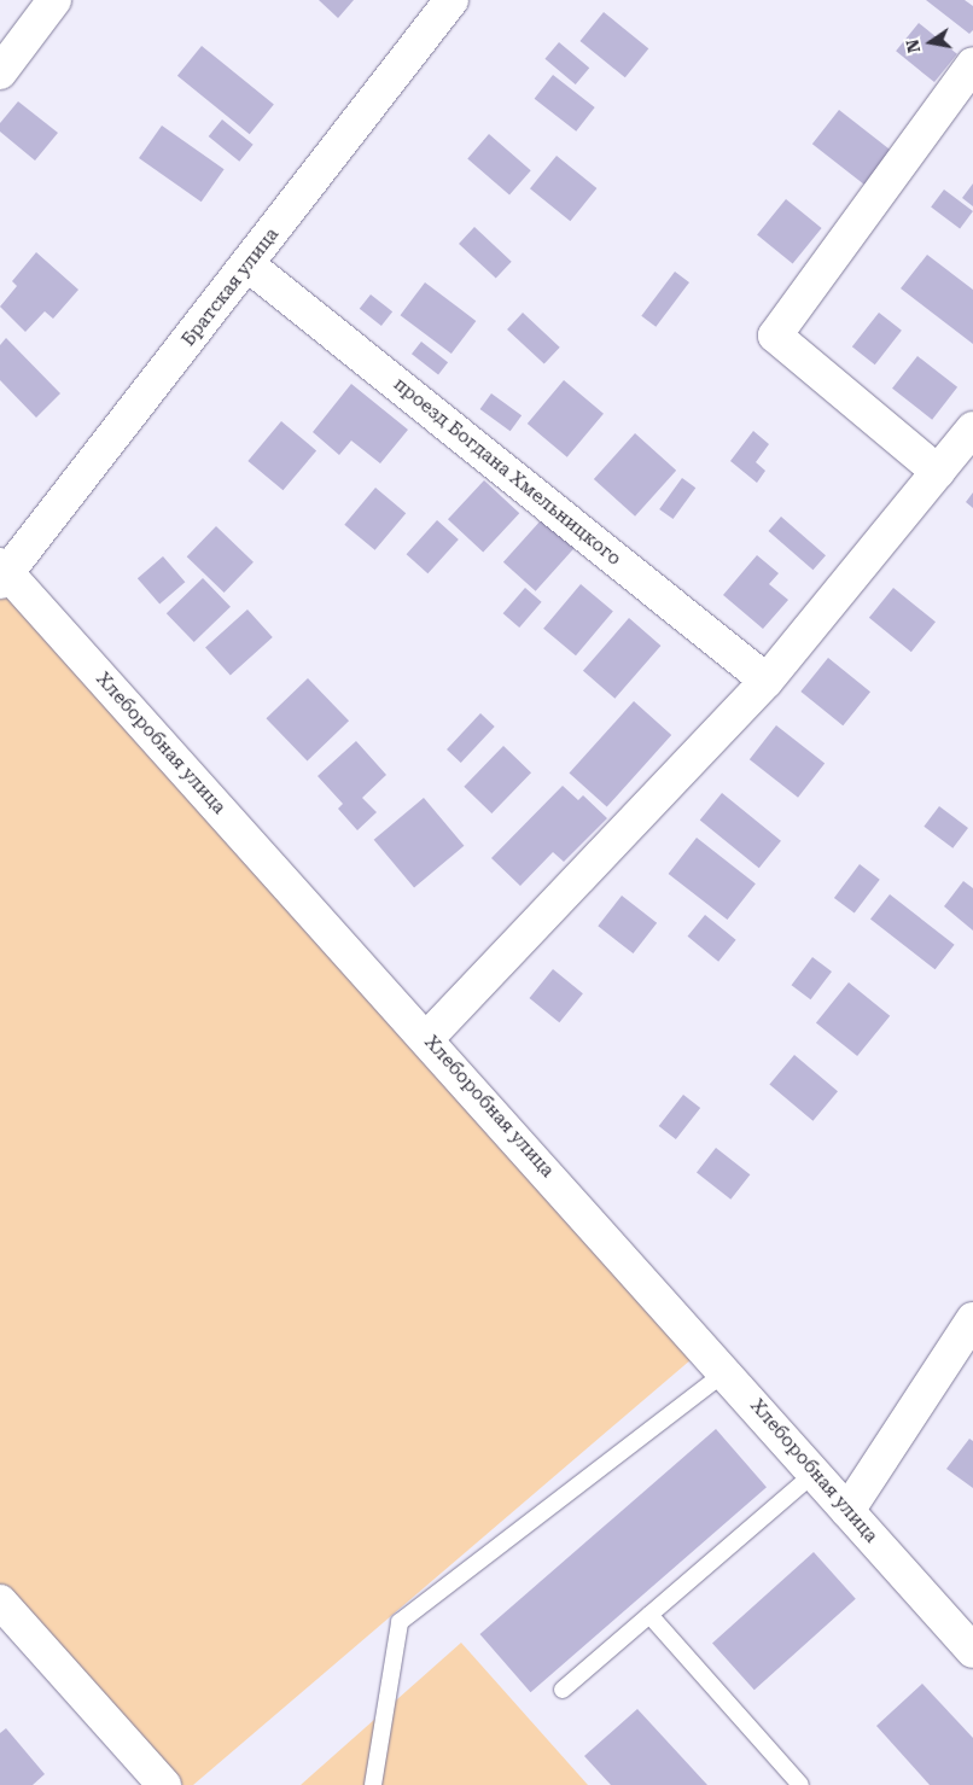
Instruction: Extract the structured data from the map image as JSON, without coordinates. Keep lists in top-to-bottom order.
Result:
{
  "streets": {
    "street": ["Братская улица", "проезд Богдана Хмельницкого", "Хлеборобная улица"]
  },
  "crossings": [
    ["Братская улица", "проезд Богдана Хмельницкого"],
    ["Братская улица", "Хлеборобная улица"]
  ],
  "north": "left"
}
